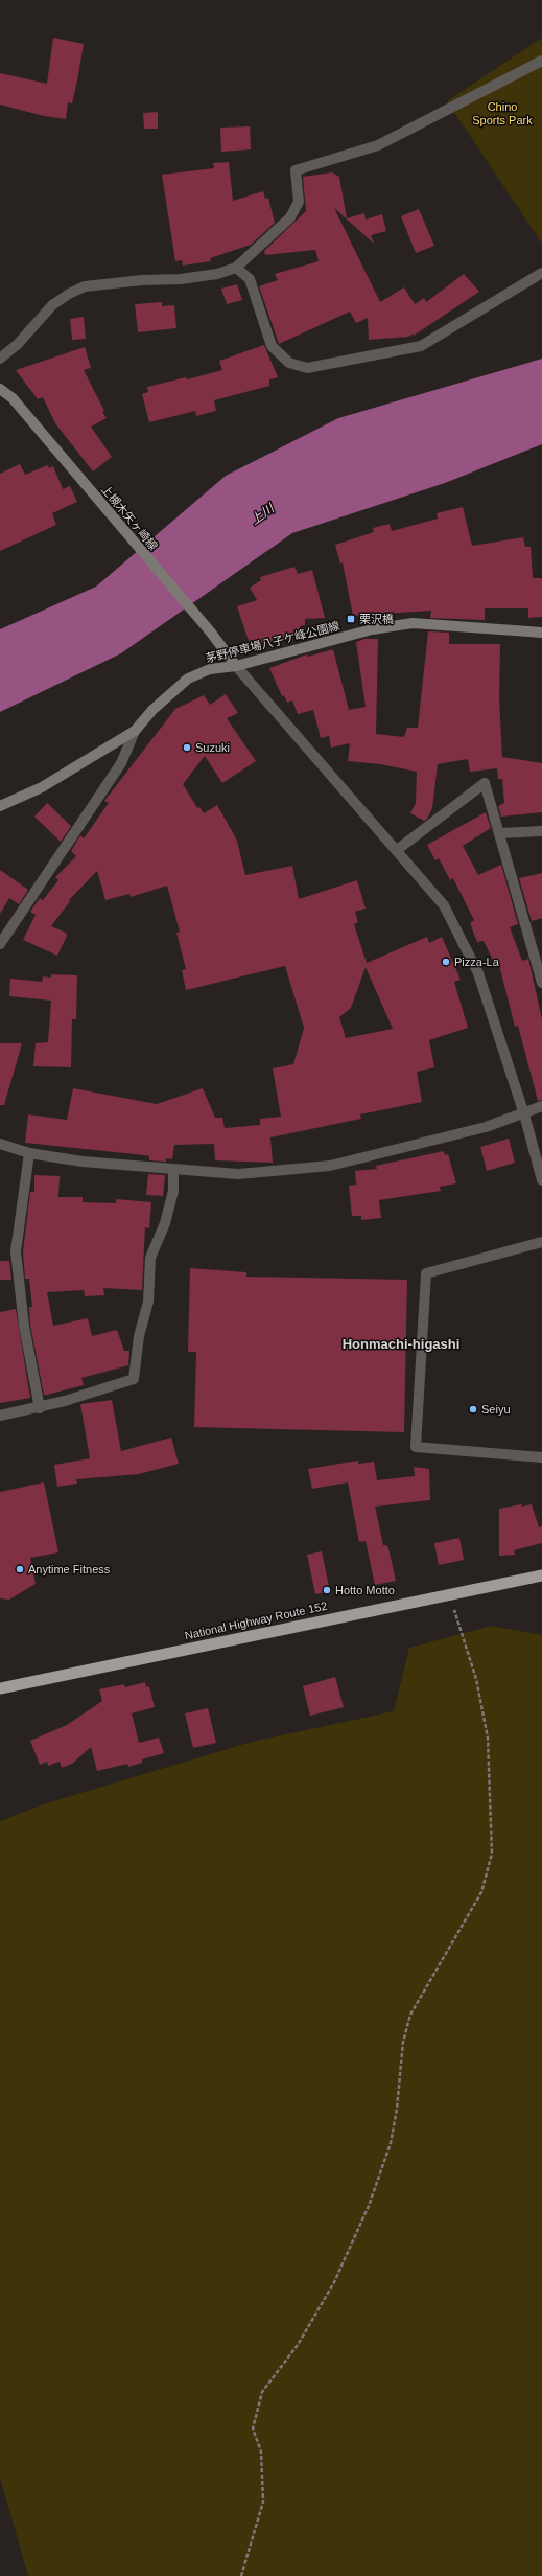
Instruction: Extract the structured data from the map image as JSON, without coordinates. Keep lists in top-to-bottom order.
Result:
{
  "streets": {
    "highway": ["National Highway Route 152"],
    "main road": ["上槻木矢ヶ崎線", "茅野停車場八子ケ峰公園線"]
  },
  "crossings": [
    ["上槻木矢ヶ崎線", "茅野停車場八子ケ峰公園線"]
  ],
  "districts": ["Honmachi-higashi"],
  "water": ["上川"],
  "parks": ["Chino Sports Park"],
  "places": {
    "transit": ["栗沢橋"],
    "other": [
      "Suzuki",
      "Pizza-La",
      "Seiyu",
      "Anytime Fitness",
      "Hotto Motto"
    ]
  }
}
